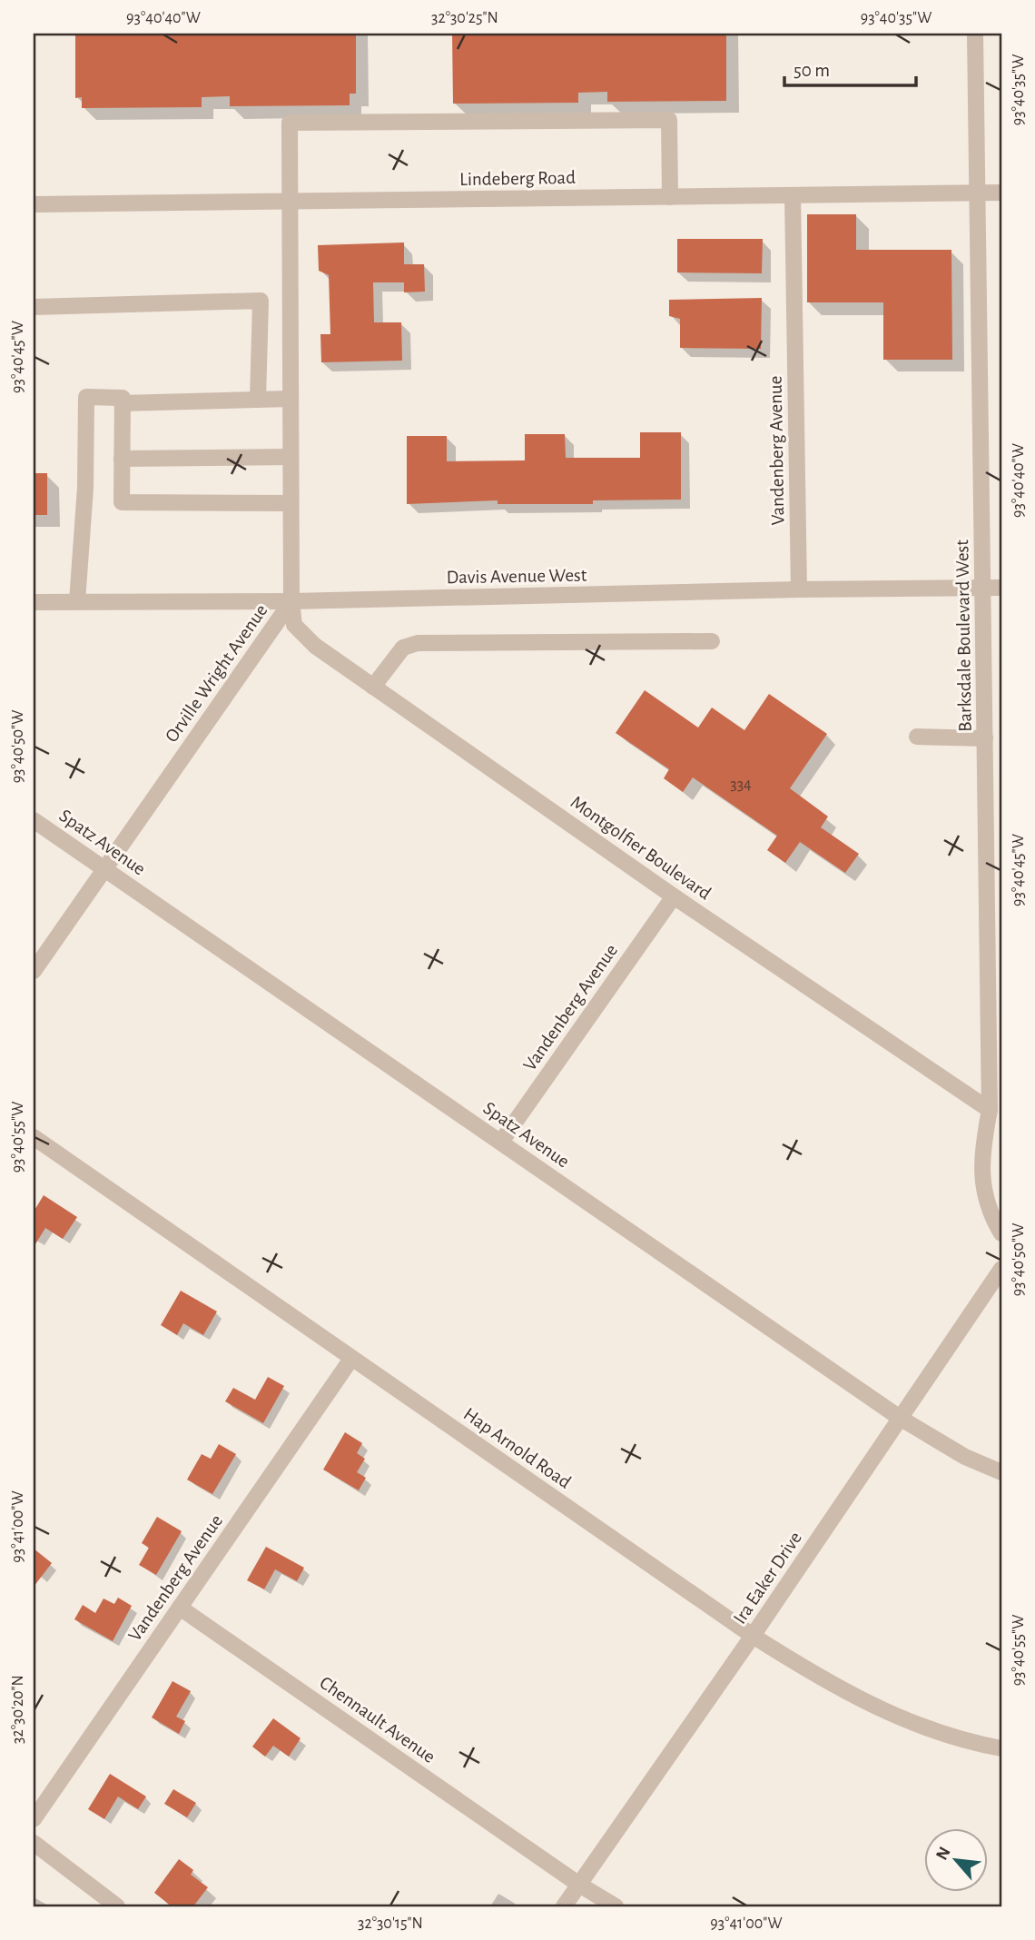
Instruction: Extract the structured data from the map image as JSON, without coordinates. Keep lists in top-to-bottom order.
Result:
{
  "streets": {
    "street": [
      "Lindeberg Road",
      "Vandenberg Avenue",
      "Davis Avenue West",
      "Barksdale Boulevard West",
      "Orville Wright Avenue",
      "Spatz Avenue",
      "Montgolfier Boulevard",
      "Hap Arnold Road",
      "Ira Eaker Drive",
      "Chennault Avenue"
    ]
  },
  "crossings": [
    ["Lindeberg Road", "Vandenberg Avenue"],
    ["Lindeberg Road", "Barksdale Boulevard West"],
    ["Lindeberg Road", "Orville Wright Avenue"],
    ["Vandenberg Avenue", "Davis Avenue West"],
    ["Vandenberg Avenue", "Spatz Avenue"],
    ["Vandenberg Avenue", "Montgolfier Boulevard"],
    ["Vandenberg Avenue", "Hap Arnold Road"],
    ["Vandenberg Avenue", "Chennault Avenue"],
    ["Davis Avenue West", "Barksdale Boulevard West"],
    ["Davis Avenue West", "Orville Wright Avenue"],
    ["Davis Avenue West", "Montgolfier Boulevard"],
    ["Barksdale Boulevard West", "Montgolfier Boulevard"],
    ["Orville Wright Avenue", "Spatz Avenue"],
    ["Orville Wright Avenue", "Montgolfier Boulevard"],
    ["Spatz Avenue", "Ira Eaker Drive"],
    ["Hap Arnold Road", "Ira Eaker Drive"],
    ["Ira Eaker Drive", "Chennault Avenue"]
  ],
  "house_numbers": ["334"],
  "scale_bar": "50 m",
  "north": "top left",
  "coordinates": [
    "93°40'40\"W",
    "32°30'25\"N",
    "93°40'35\"W",
    "93°40'45\"W",
    "93°40'50\"W",
    "93°40'55\"W",
    "93°41'00\"W",
    "32°30'20\"N",
    "32°30'15\"N"
  ]
}
